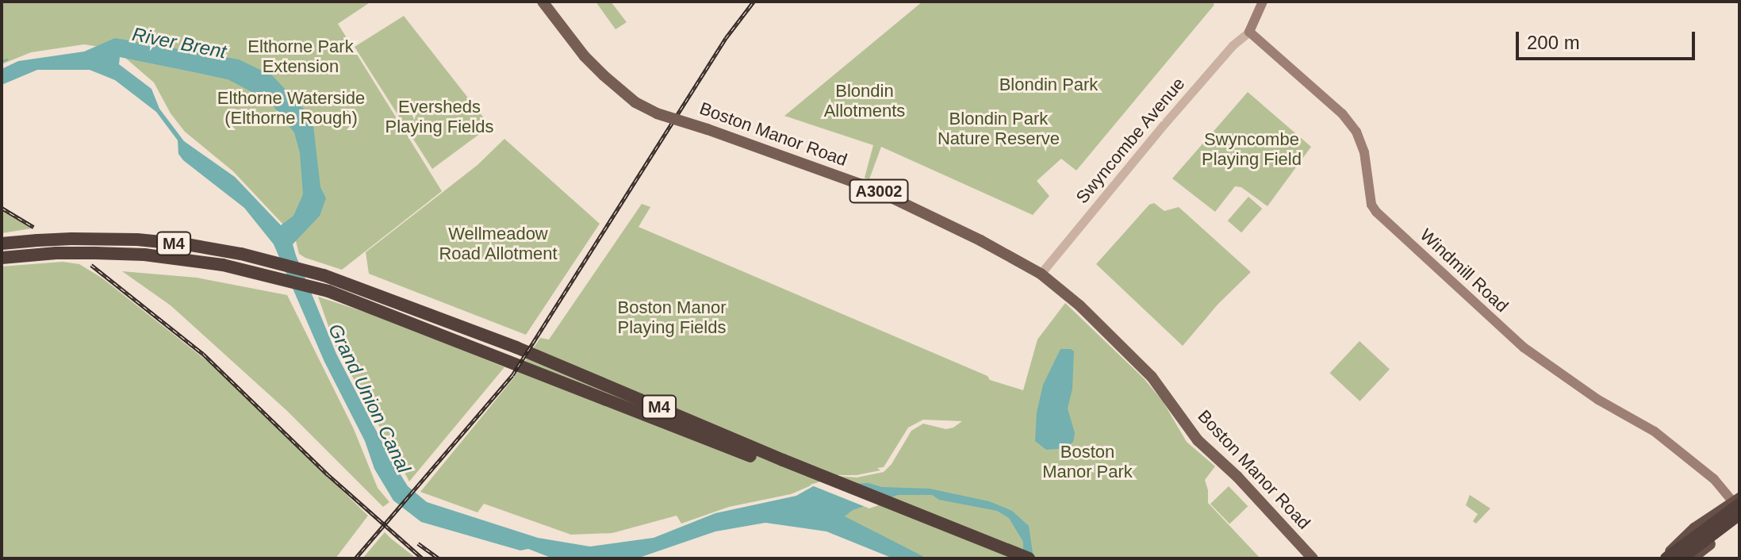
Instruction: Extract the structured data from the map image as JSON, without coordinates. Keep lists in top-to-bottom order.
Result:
{
  "streets": {
    "highway": ["M4"],
    "main road": ["Boston Manor Road", "A3002", "Windmill Road"],
    "street": ["Swyncombe Avenue"]
  },
  "crossings": [
    ["Boston Manor Road", "Swyncombe Avenue"],
    ["Swyncombe Avenue", "Windmill Road"]
  ],
  "water": ["River Brent", "Grand Union Canal"],
  "parks": [
    "Elthorne Park Extension",
    "Blondin Park",
    "Blondin Allotments",
    "Elthorne Waterside (Elthorne Rough)",
    "Eversheds Playing Fields",
    "Blondin Park Nature Reserve",
    "Swyncombe Playing Field",
    "Wellmeadow Road Allotment",
    "Boston Manor Playing Fields",
    "Boston Manor Park"
  ],
  "scale_bar": "200 m"
}
